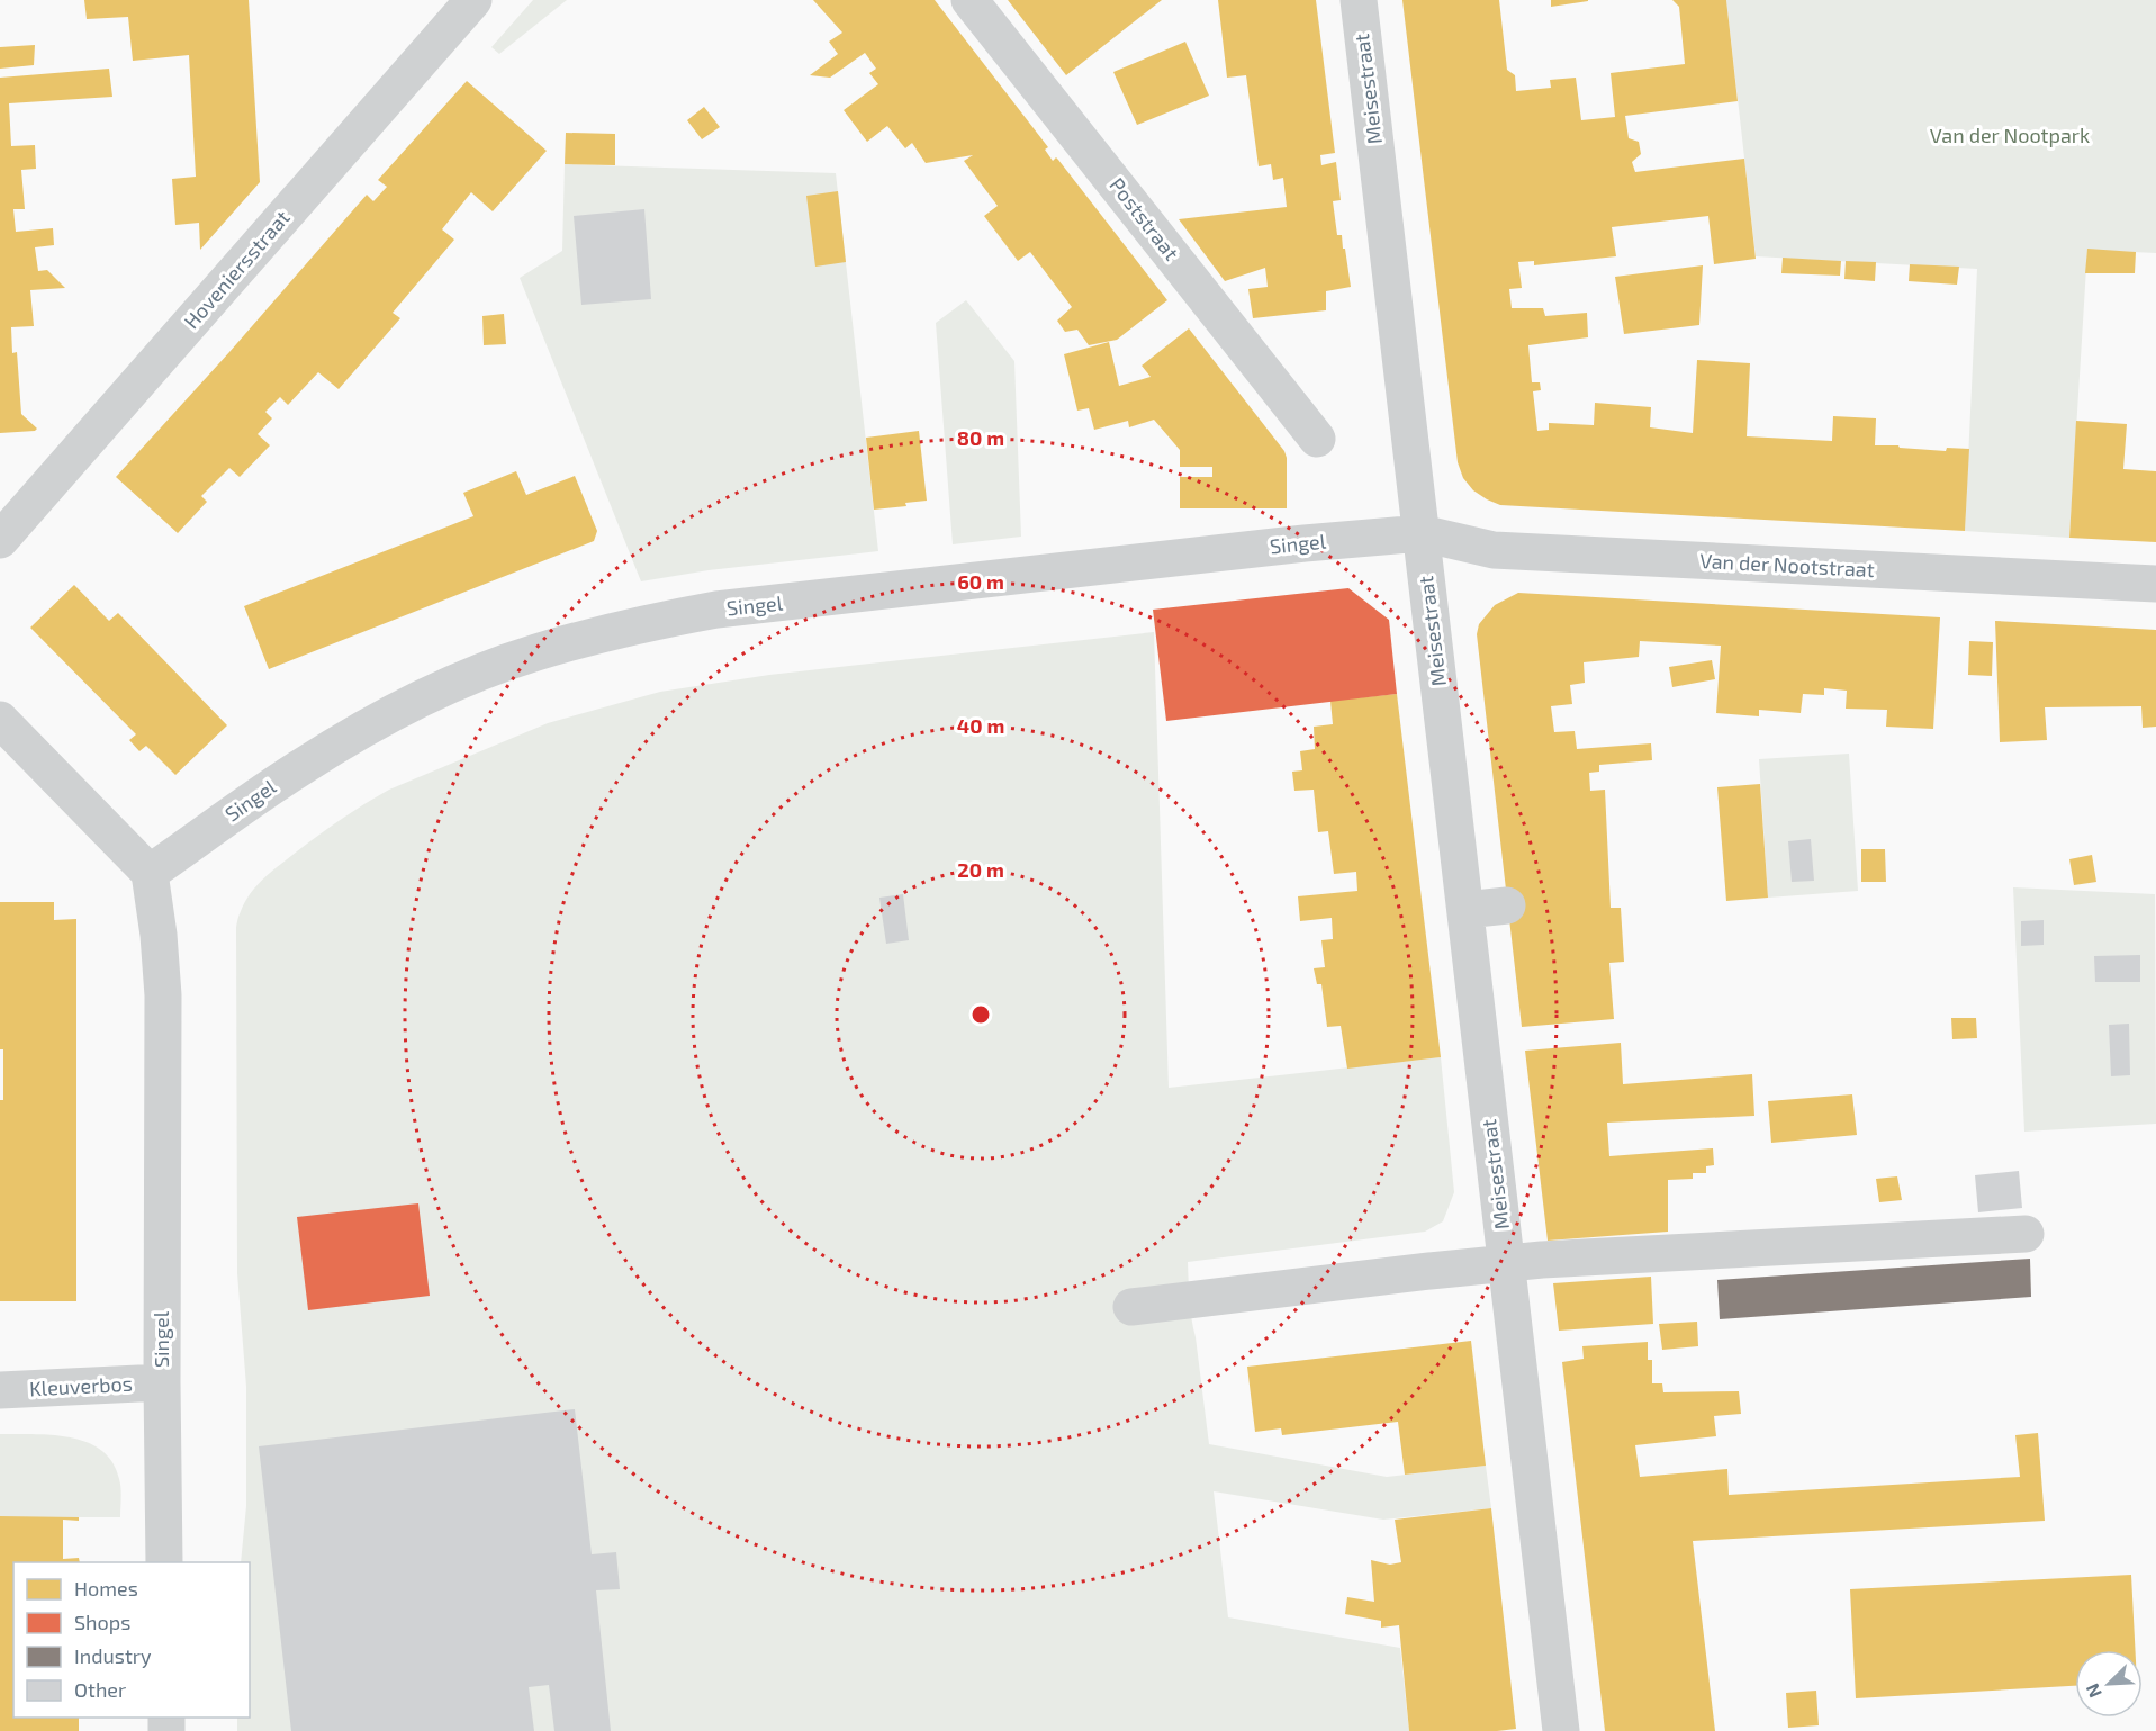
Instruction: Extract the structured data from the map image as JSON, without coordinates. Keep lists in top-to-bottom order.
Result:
{
  "streets": {
    "street": [
      "Meisestraat",
      "Poststraat",
      "Hoveniersstraat",
      "Singel",
      "Van der Nootstraat",
      "Kleuverbos"
    ]
  },
  "crossings": [
    ["Meisestraat", "Singel"],
    ["Meisestraat", "Van der Nootstraat"],
    ["Singel", "Van der Nootstraat"],
    ["Singel", "Kleuverbos"]
  ],
  "parks": ["Van der Nootpark"],
  "legend": [
    "Homes",
    "Shops",
    "Industry",
    "Other"
  ],
  "north": "bottom left",
  "rings": [
    "80 m",
    "60 m",
    "40 m",
    "20 m"
  ]
}
